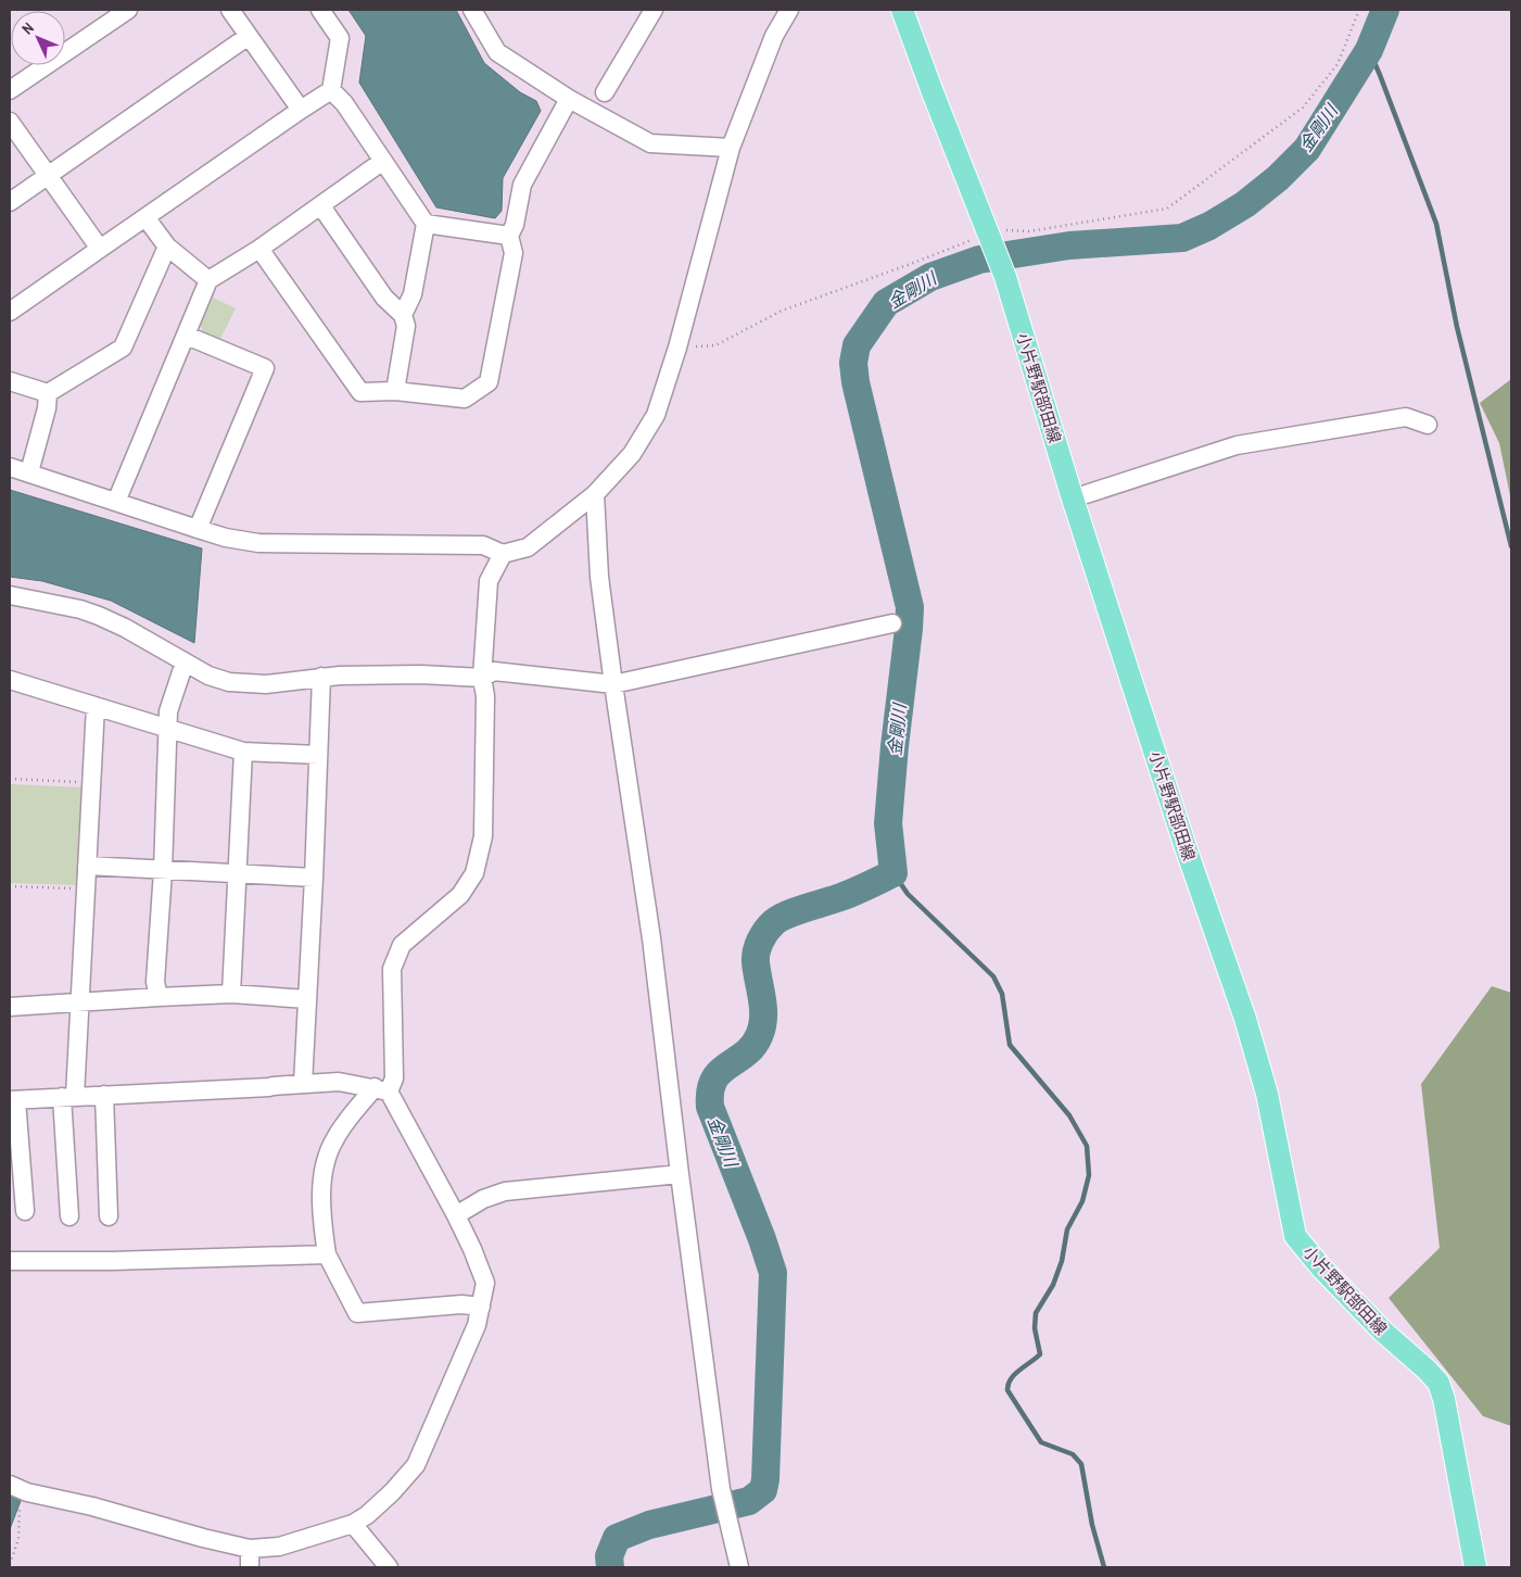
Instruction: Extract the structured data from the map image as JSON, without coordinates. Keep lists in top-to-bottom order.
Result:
{
  "streets": {
    "main road": ["小片野駅部田線"]
  },
  "water": ["金剛川"],
  "north": "top left"
}
